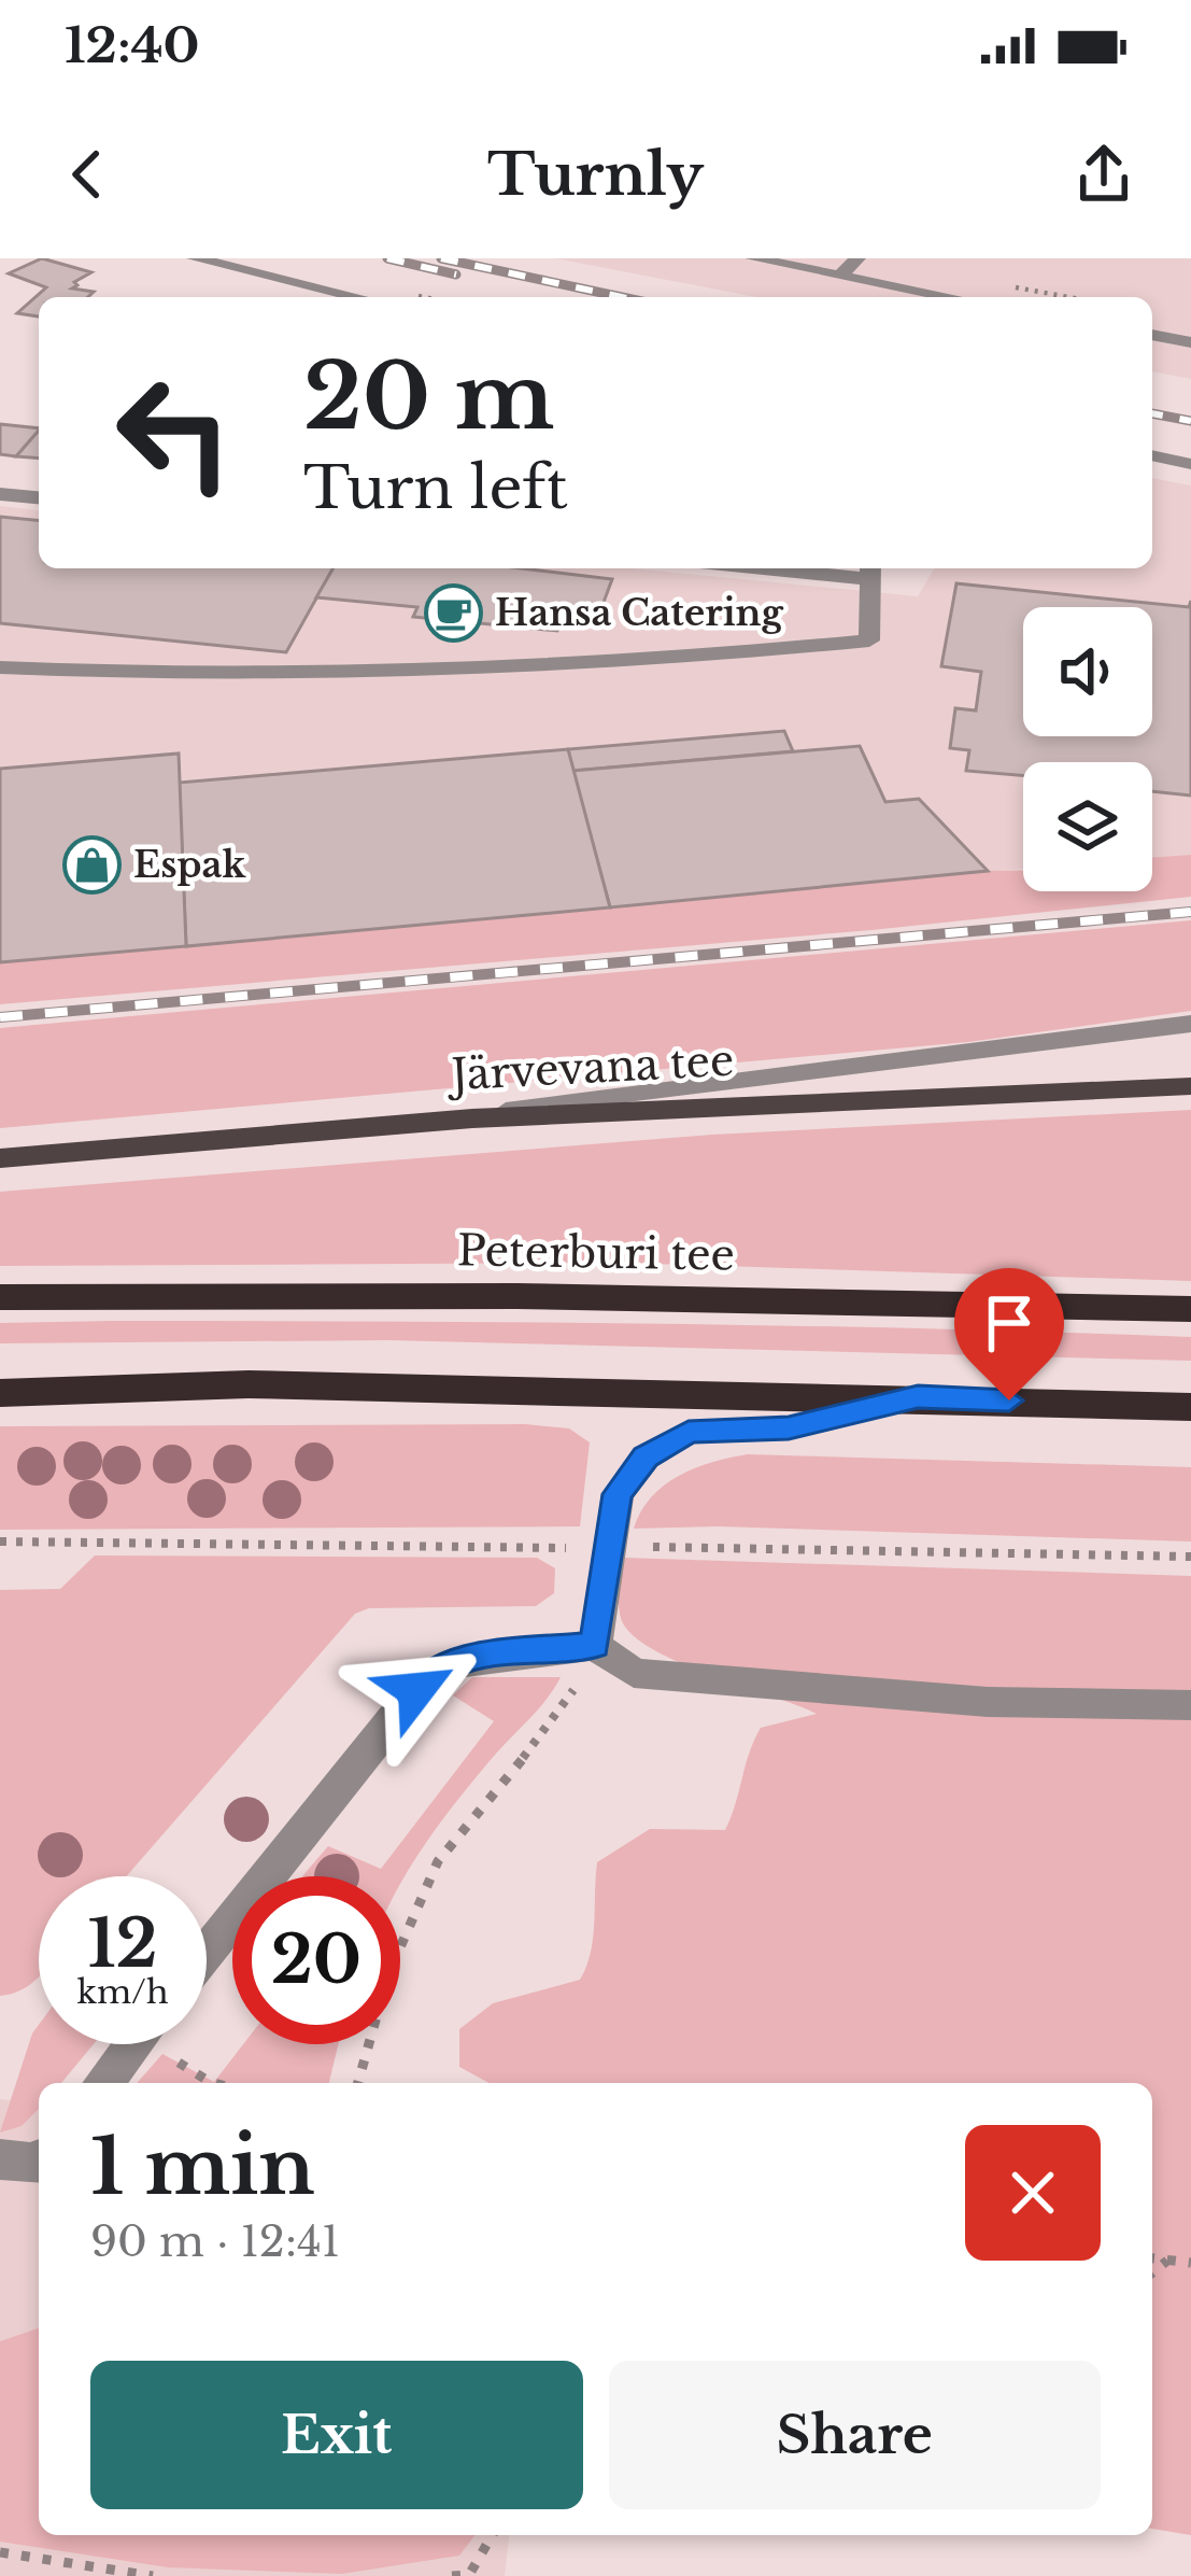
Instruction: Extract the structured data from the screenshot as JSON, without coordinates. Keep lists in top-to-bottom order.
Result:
{
  "streets": {
    "highway": ["Peterburi tee"],
    "main road": ["Järvevana tee"]
  },
  "places": {
    "cafe": ["Hansa Catering"],
    "shop": ["Espak"]
  },
  "page": {
    "status": "12:40",
    "header": "Turnly",
    "turn": ["20 m", "Turn left"],
    "speed": "12 km/h",
    "limit": "20",
    "heading": ["1 min", "90 m · 12:41"],
    "buttons": ["Exit", "Share"]
  }
}
